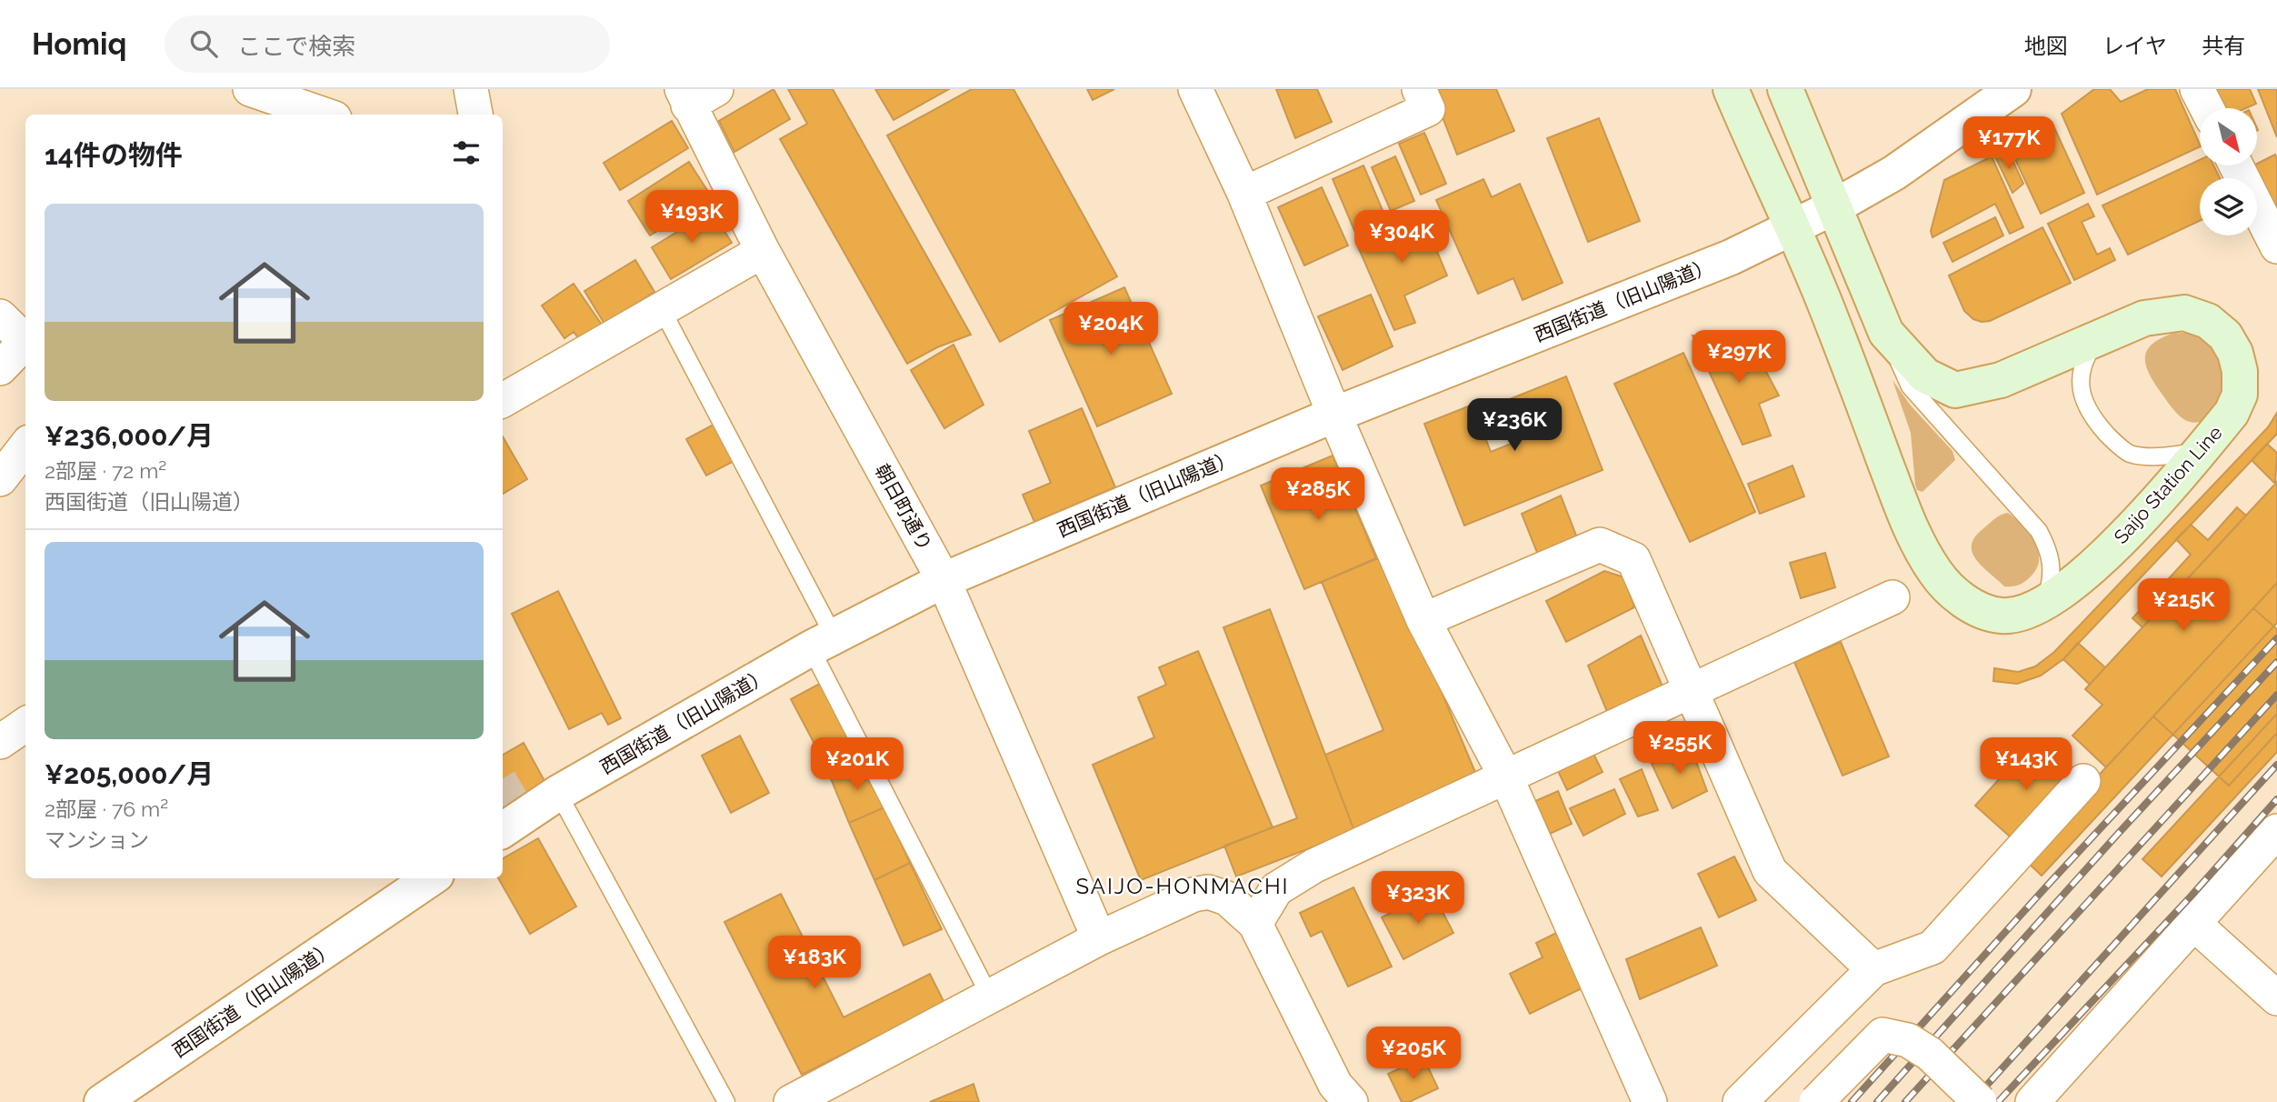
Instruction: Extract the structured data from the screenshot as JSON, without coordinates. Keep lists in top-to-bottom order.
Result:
{
  "streets": {
    "main road": ["Saijo Station Line"],
    "street": ["西国街道（旧山陽道）", "朝日町通り"]
  },
  "crossings": [
    ["西国街道（旧山陽道）", "Saijo Station Line"],
    ["西国街道（旧山陽道）", "朝日町通り"]
  ],
  "districts": ["SAIJO-HONMACHI"],
  "north": "bottom right",
  "page": {
    "header": "Homiq",
    "search": "ここで検索",
    "nav": ["地図", "レイヤ", "共有"],
    "heading": "14件の物件",
    "price": [
      "¥177K",
      "¥193K",
      "¥304K",
      "¥204K",
      "¥297K",
      "¥236K",
      "¥285K",
      "¥215K",
      "¥255K",
      "¥201K",
      "¥143K",
      "¥323K",
      "¥183K",
      "¥205K"
    ],
    "list": [
      {
        "name": "¥236,000/月",
        "note": "2部屋 · 72 m² · 西国街道（旧山陽道）"
      },
      {
        "name": "¥205,000/月",
        "note": "2部屋 · 76 m² · マンション"
      }
    ]
  }
}
